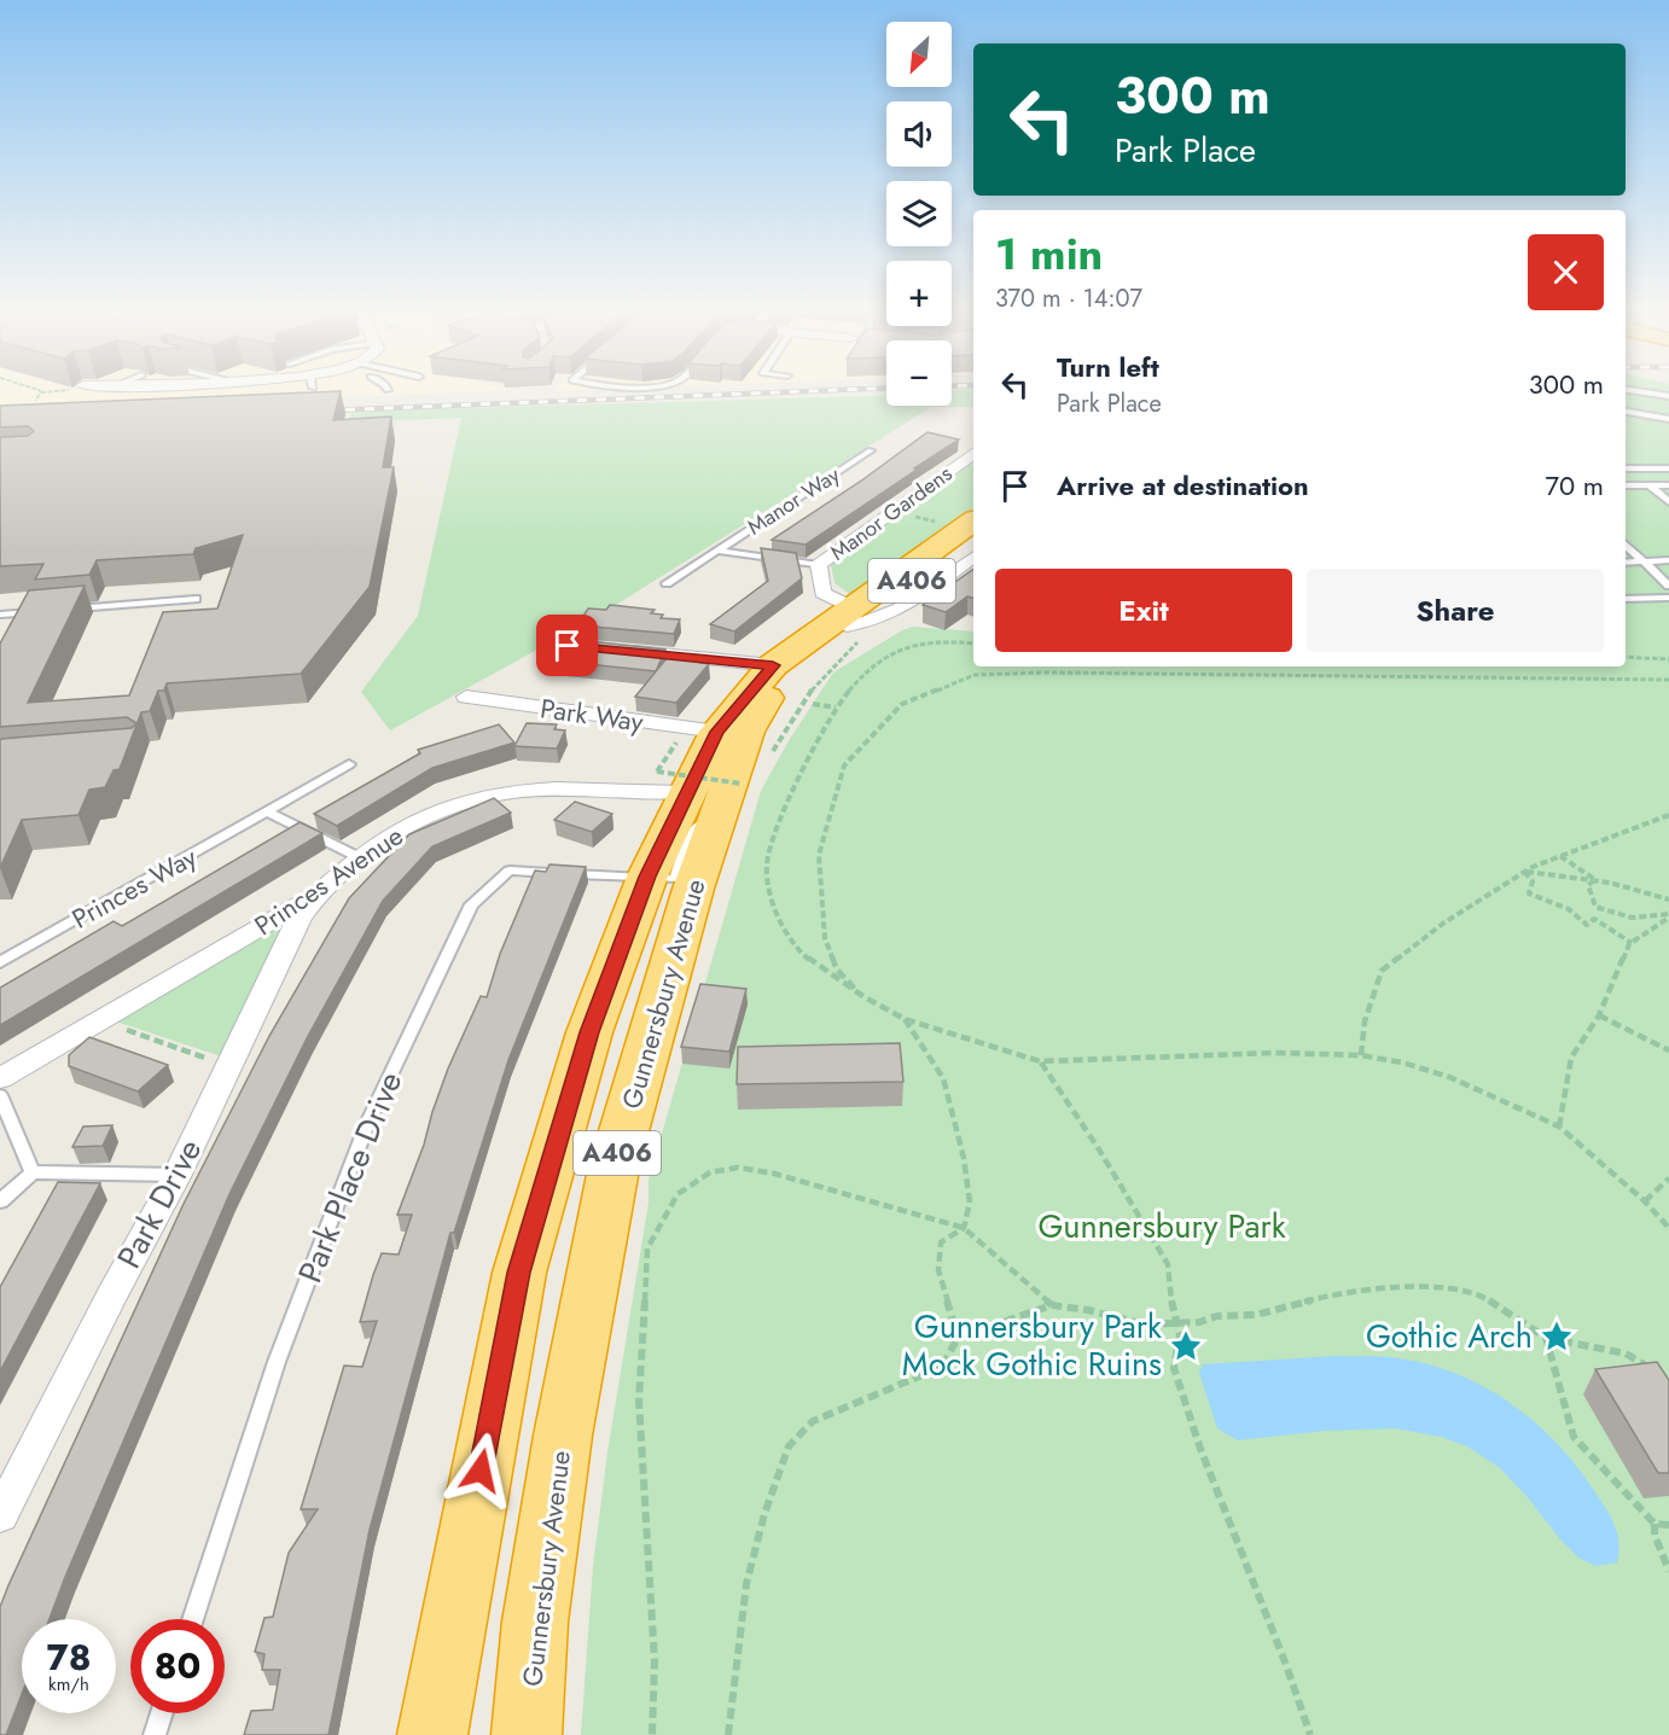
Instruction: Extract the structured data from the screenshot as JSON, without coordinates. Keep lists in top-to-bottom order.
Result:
{
  "streets": {
    "highway": ["A406", "Gunnersbury Avenue"],
    "street": [
      "Manor Gardens",
      "Park Way",
      "Princes Avenue",
      "Park Drive"
    ],
    "lane": ["Manor Way", "Princes Way", "Park Place Drive"]
  },
  "crossings": [
    ["Manor Way", "Manor Gardens"],
    ["Manor Gardens", "Gunnersbury Avenue"],
    ["Park Way", "Gunnersbury Avenue"],
    ["Princes Avenue", "Gunnersbury Avenue"],
    ["Princes Avenue", "Park Drive"],
    ["Gunnersbury Avenue", "Park Place Drive"]
  ],
  "parks": ["Gunnersbury Park"],
  "places": {
    "place": ["Gothic Arch", "Gunnersbury Park Mock Gothic Ruins"]
  },
  "north": "bottom left",
  "page": {
    "map_buttons": ["+", "−"],
    "turn": ["300 m", "Park Place"],
    "heading": ["1 min", "370 m · 14:07"],
    "list": [
      {
        "name": "Turn left",
        "note": "Park Place",
        "value": "300 m"
      },
      {
        "name": "Arrive at destination",
        "value": "70 m"
      }
    ],
    "buttons": ["Exit", "Share"],
    "speed": "78 km/h",
    "limit": "80"
  }
}
